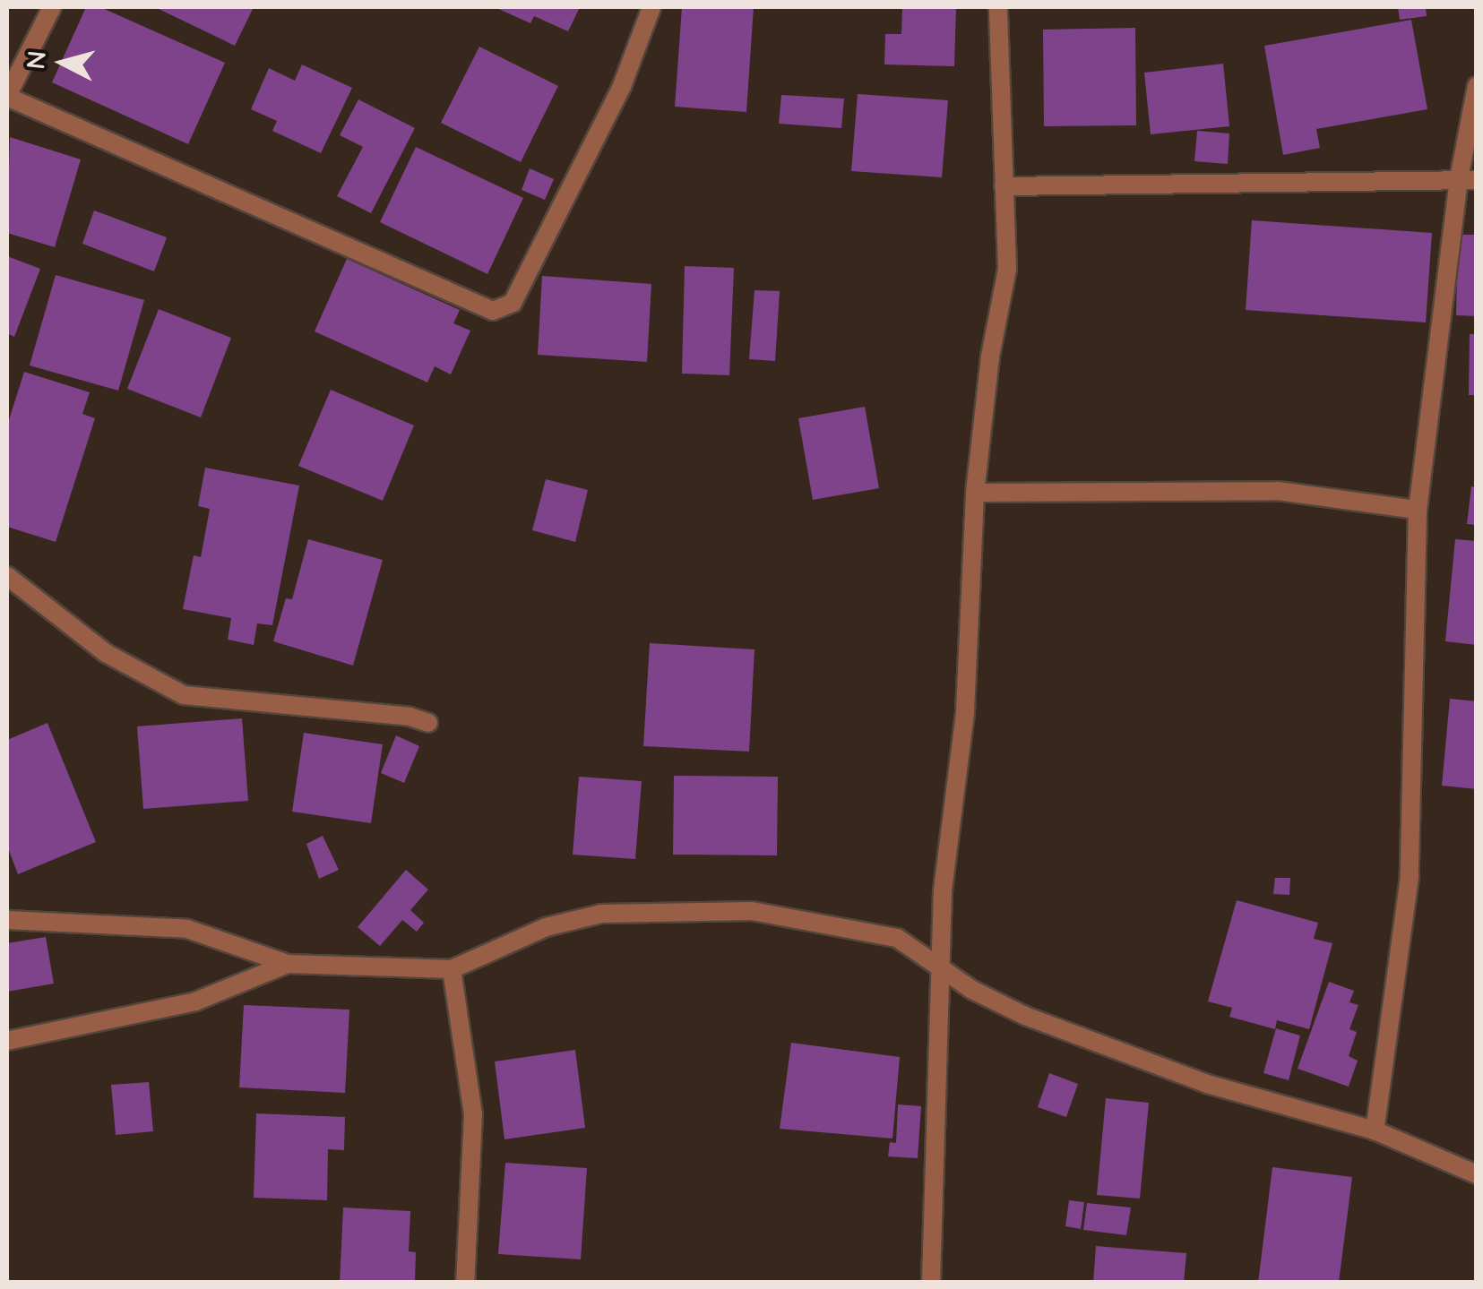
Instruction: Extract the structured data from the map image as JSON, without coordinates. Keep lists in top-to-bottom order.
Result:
{
  "north": "left"
}
